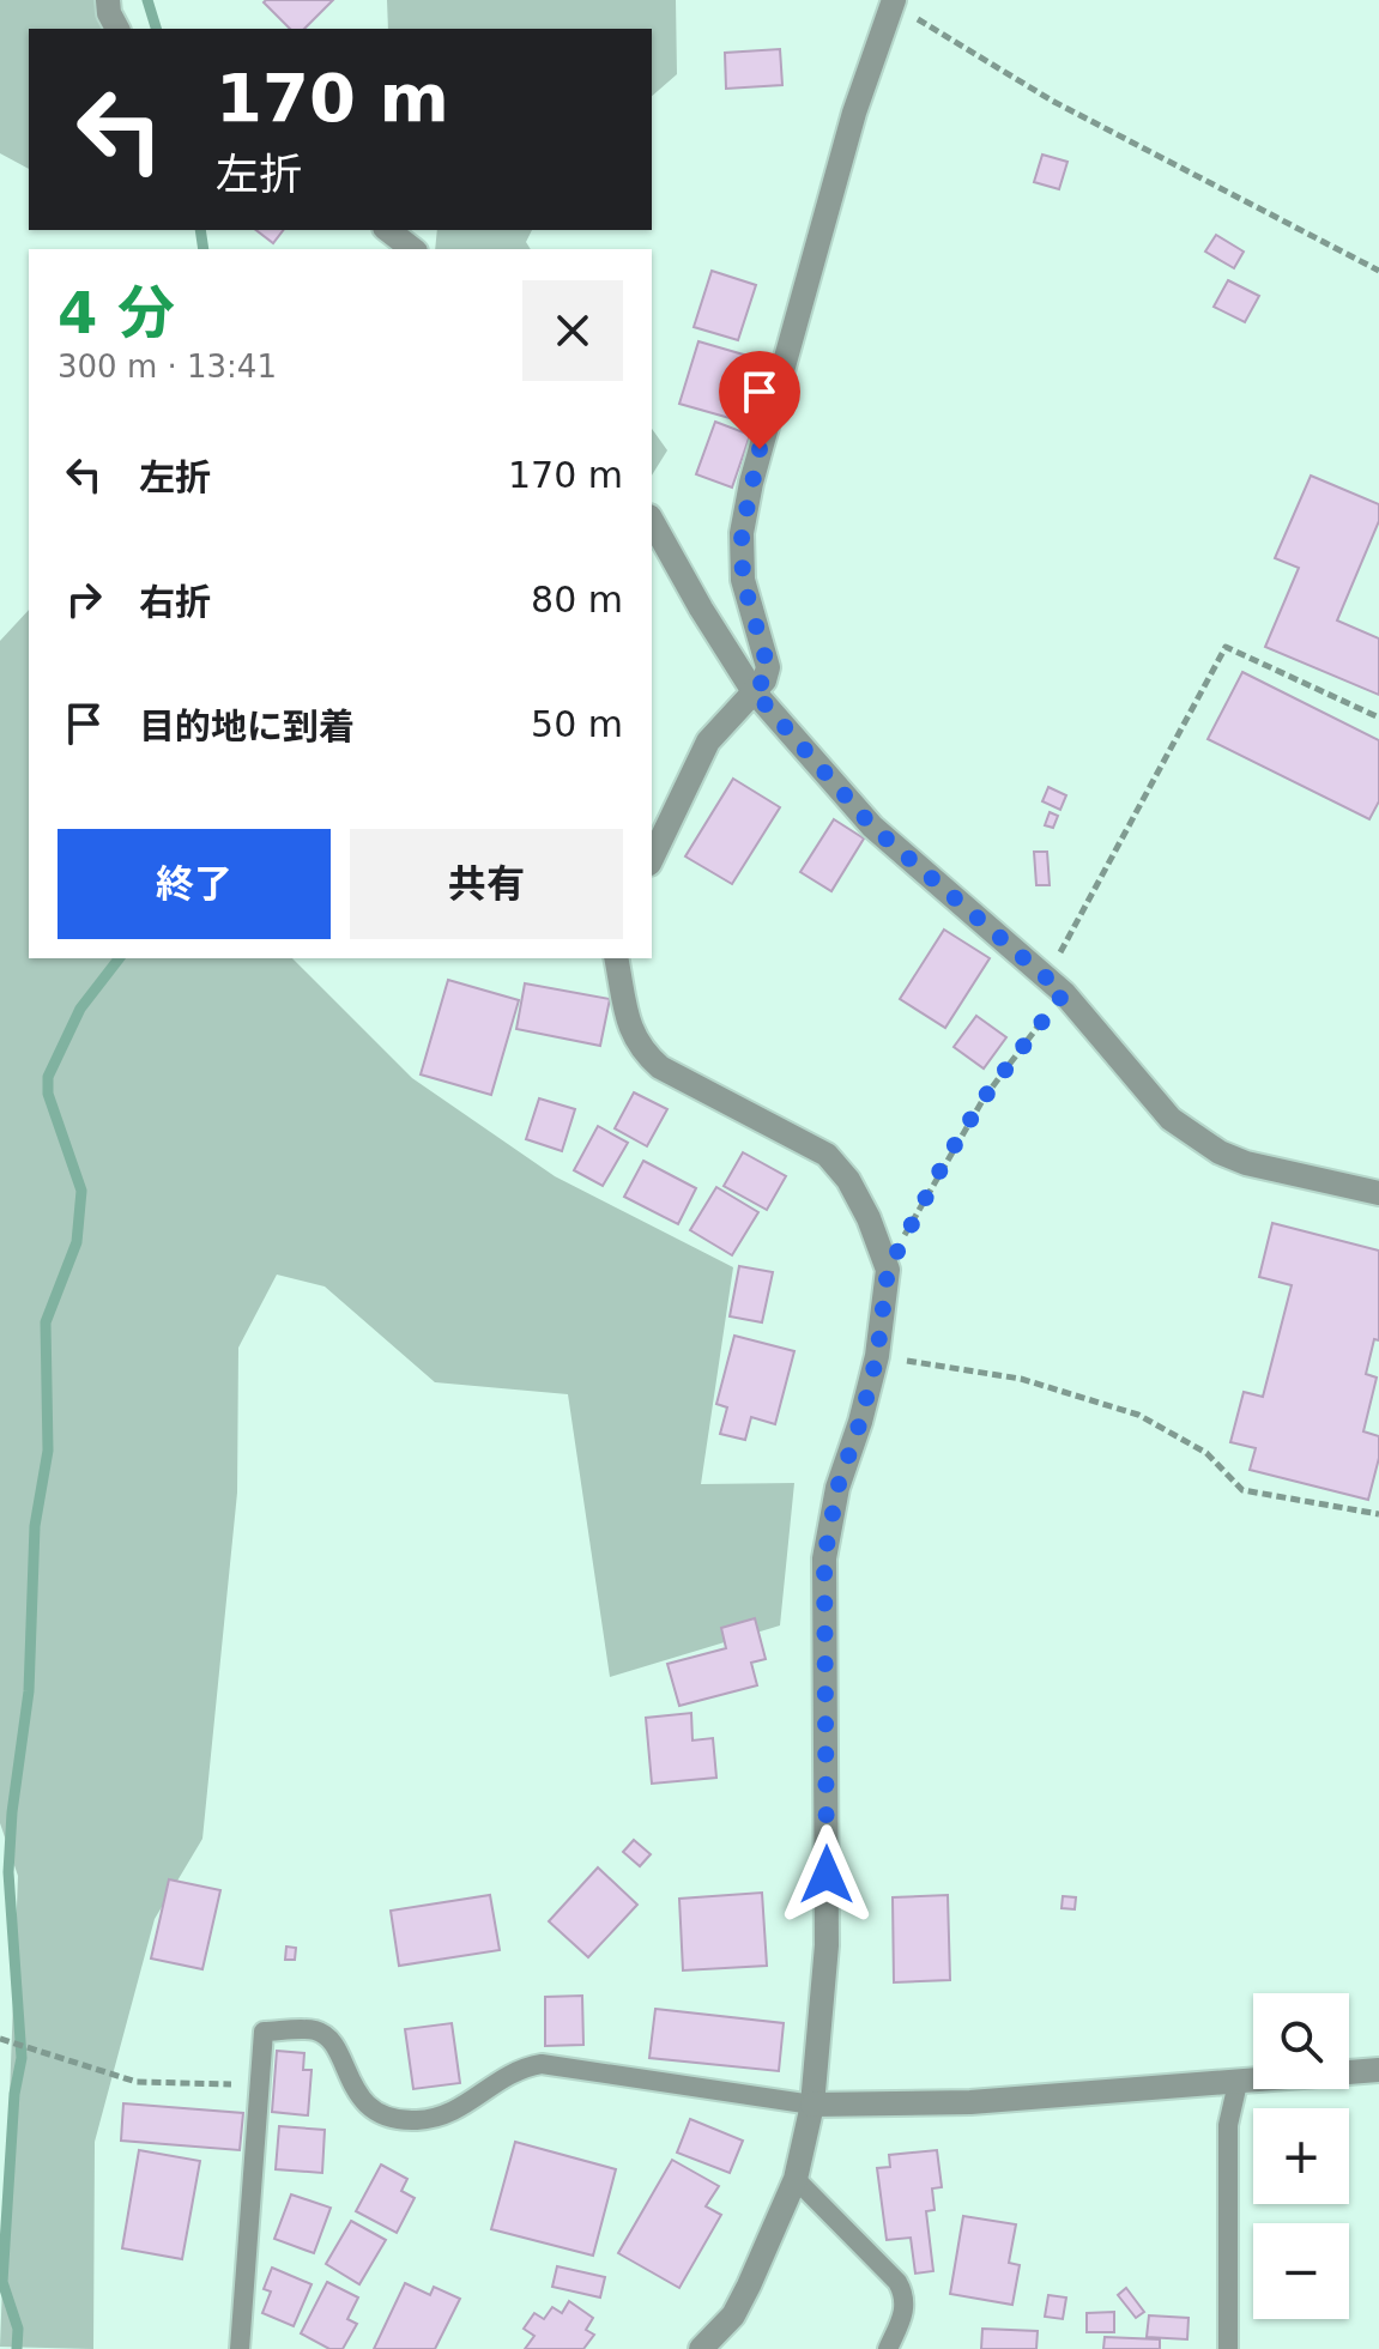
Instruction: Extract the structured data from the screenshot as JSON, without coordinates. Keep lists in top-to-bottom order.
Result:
{
  "page": {
    "turn": ["170 m", "左折"],
    "heading": ["4 分", "300 m · 13:41"],
    "list": [
      {
        "name": "左折",
        "value": "170 m"
      },
      {
        "name": "右折",
        "value": "80 m"
      },
      {
        "name": "目的地に到着",
        "value": "50 m"
      }
    ],
    "buttons": ["終了", "共有"],
    "map_buttons": ["+", "−"]
  }
}
